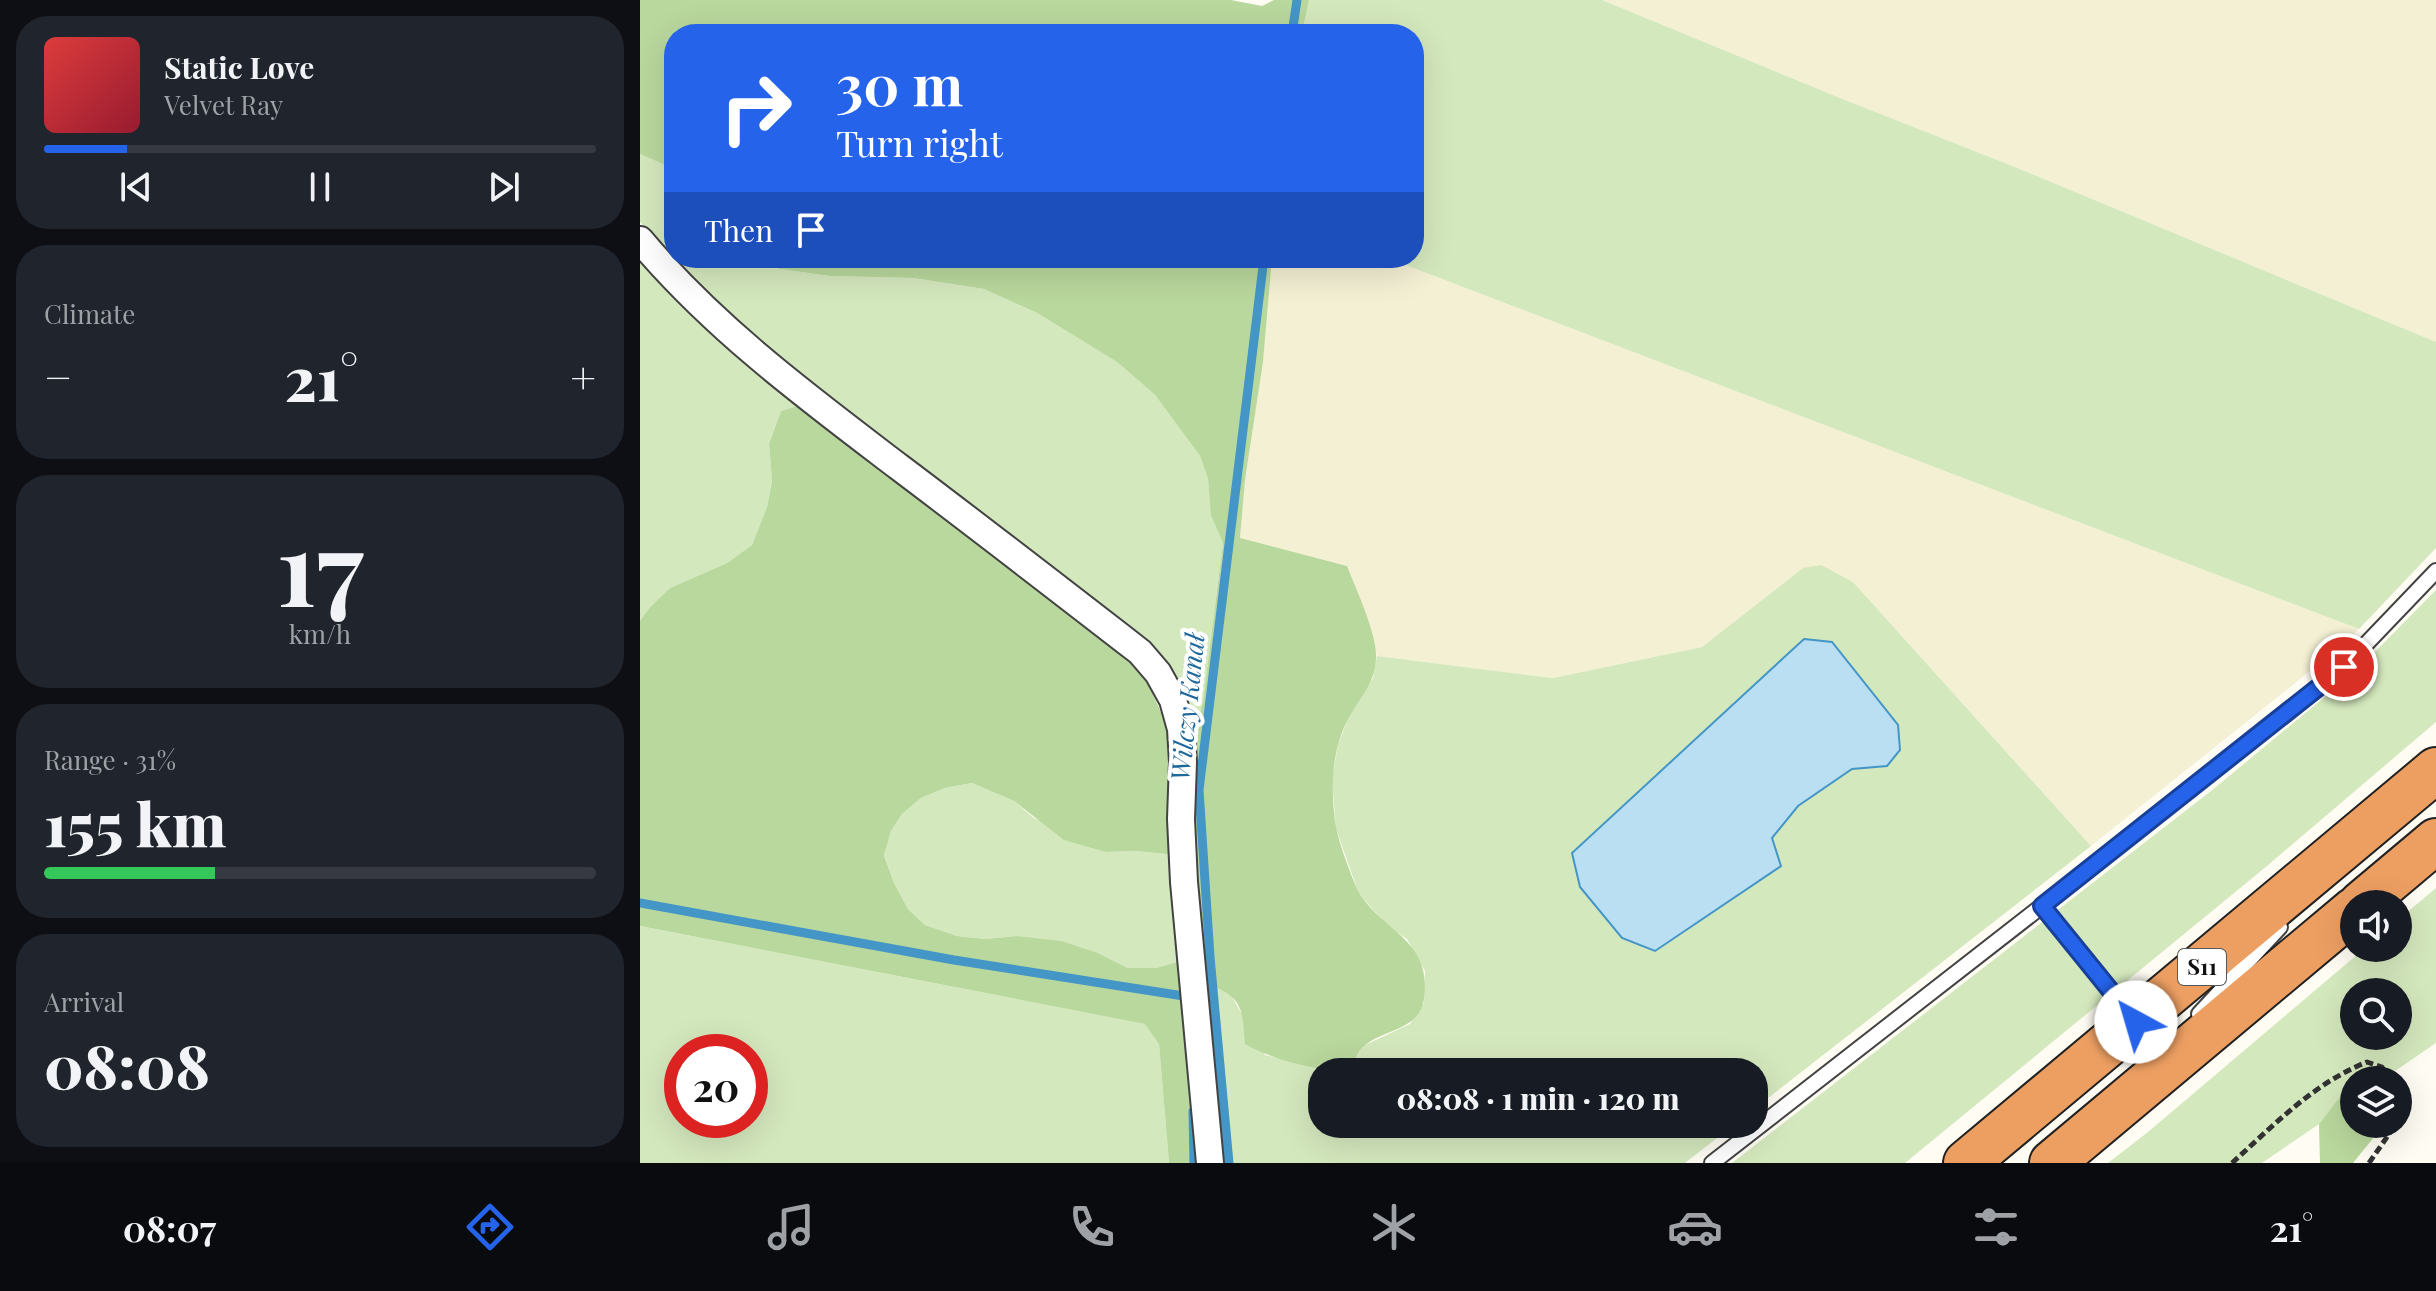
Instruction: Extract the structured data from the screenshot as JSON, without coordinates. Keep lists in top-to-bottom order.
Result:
{
  "streets": {
    "highway": ["S11"]
  },
  "water": ["Wilczy Kanał"],
  "page": {
    "turn": ["30 m", "Turn right"],
    "song": ["Static Love", "Velvet Ray"],
    "then": "Then",
    "tile": [
      "Climate",
      ["17", "km/h"],
      ["Range · 31%", "155 km"],
      ["Arrival", "08:08"]
    ],
    "heat": ["−", "21°", "+"],
    "limit": "20",
    "trip": "08:08 · 1 min · 120 m",
    "tabs": ["08:07", "21°"]
  }
}
